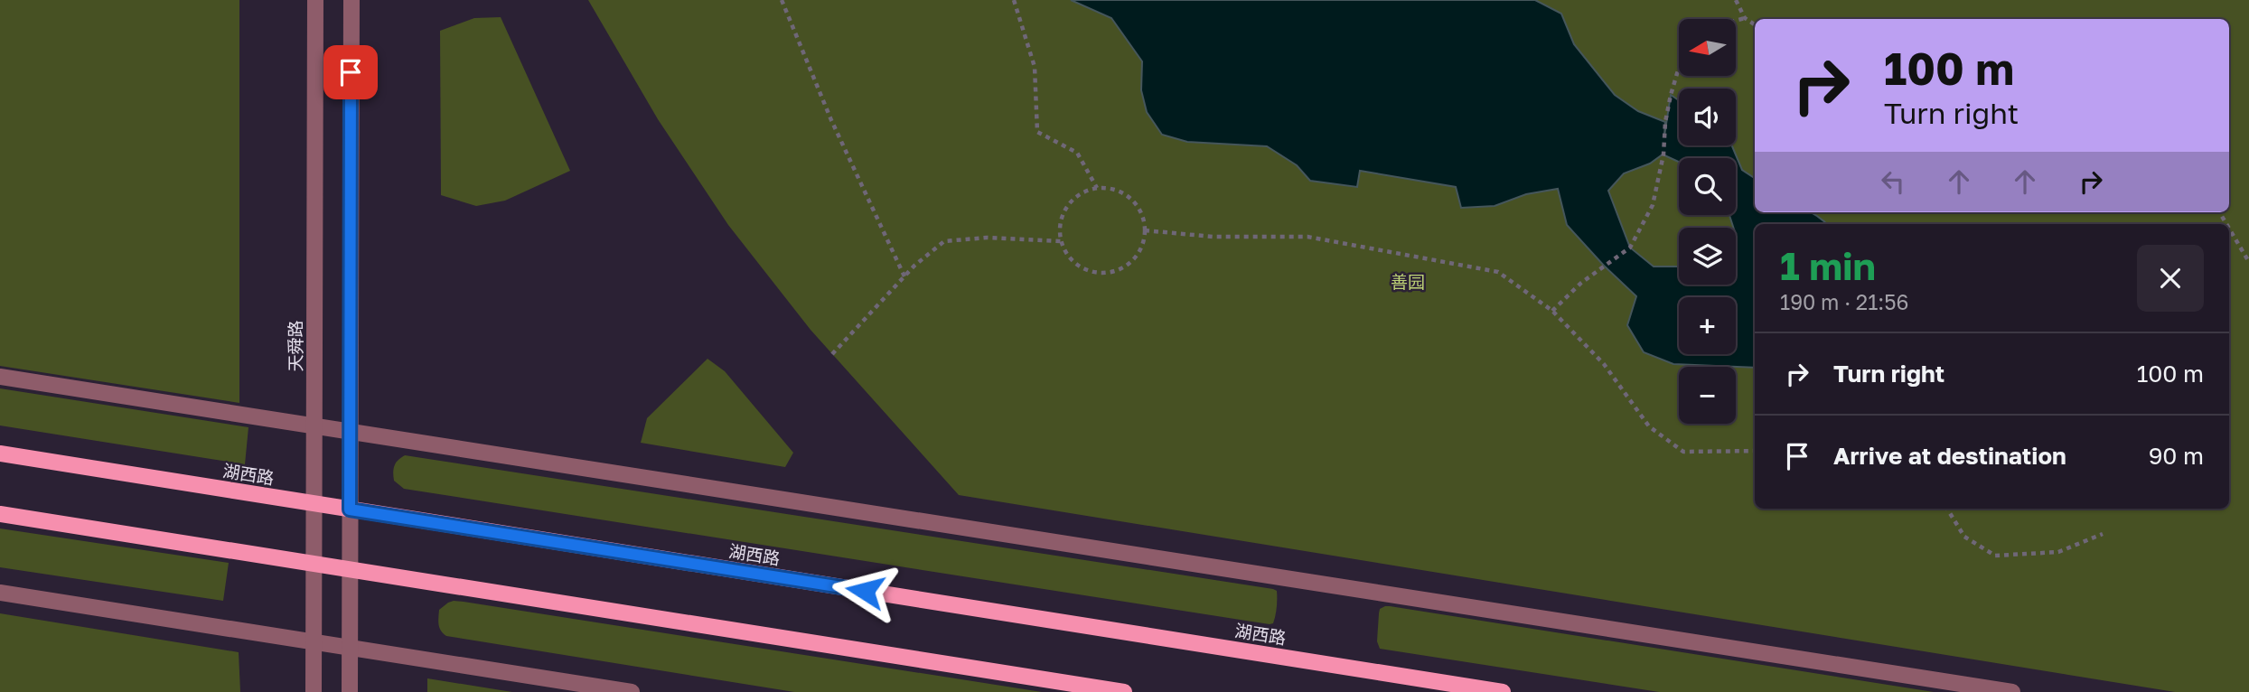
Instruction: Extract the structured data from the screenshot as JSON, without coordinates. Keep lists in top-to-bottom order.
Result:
{
  "streets": {
    "main road": ["湖西路"],
    "street": ["天舜路"]
  },
  "crossings": [
    ["天舜路", "湖西路"]
  ],
  "parks": ["善园"],
  "north": "left",
  "page": {
    "map_buttons": ["+", "−"],
    "turn": ["100 m", "Turn right"],
    "heading": ["1 min", "190 m · 21:56"],
    "list": [
      {
        "name": "Turn right",
        "value": "100 m"
      },
      {
        "name": "Arrive at destination",
        "value": "90 m"
      }
    ]
  }
}
